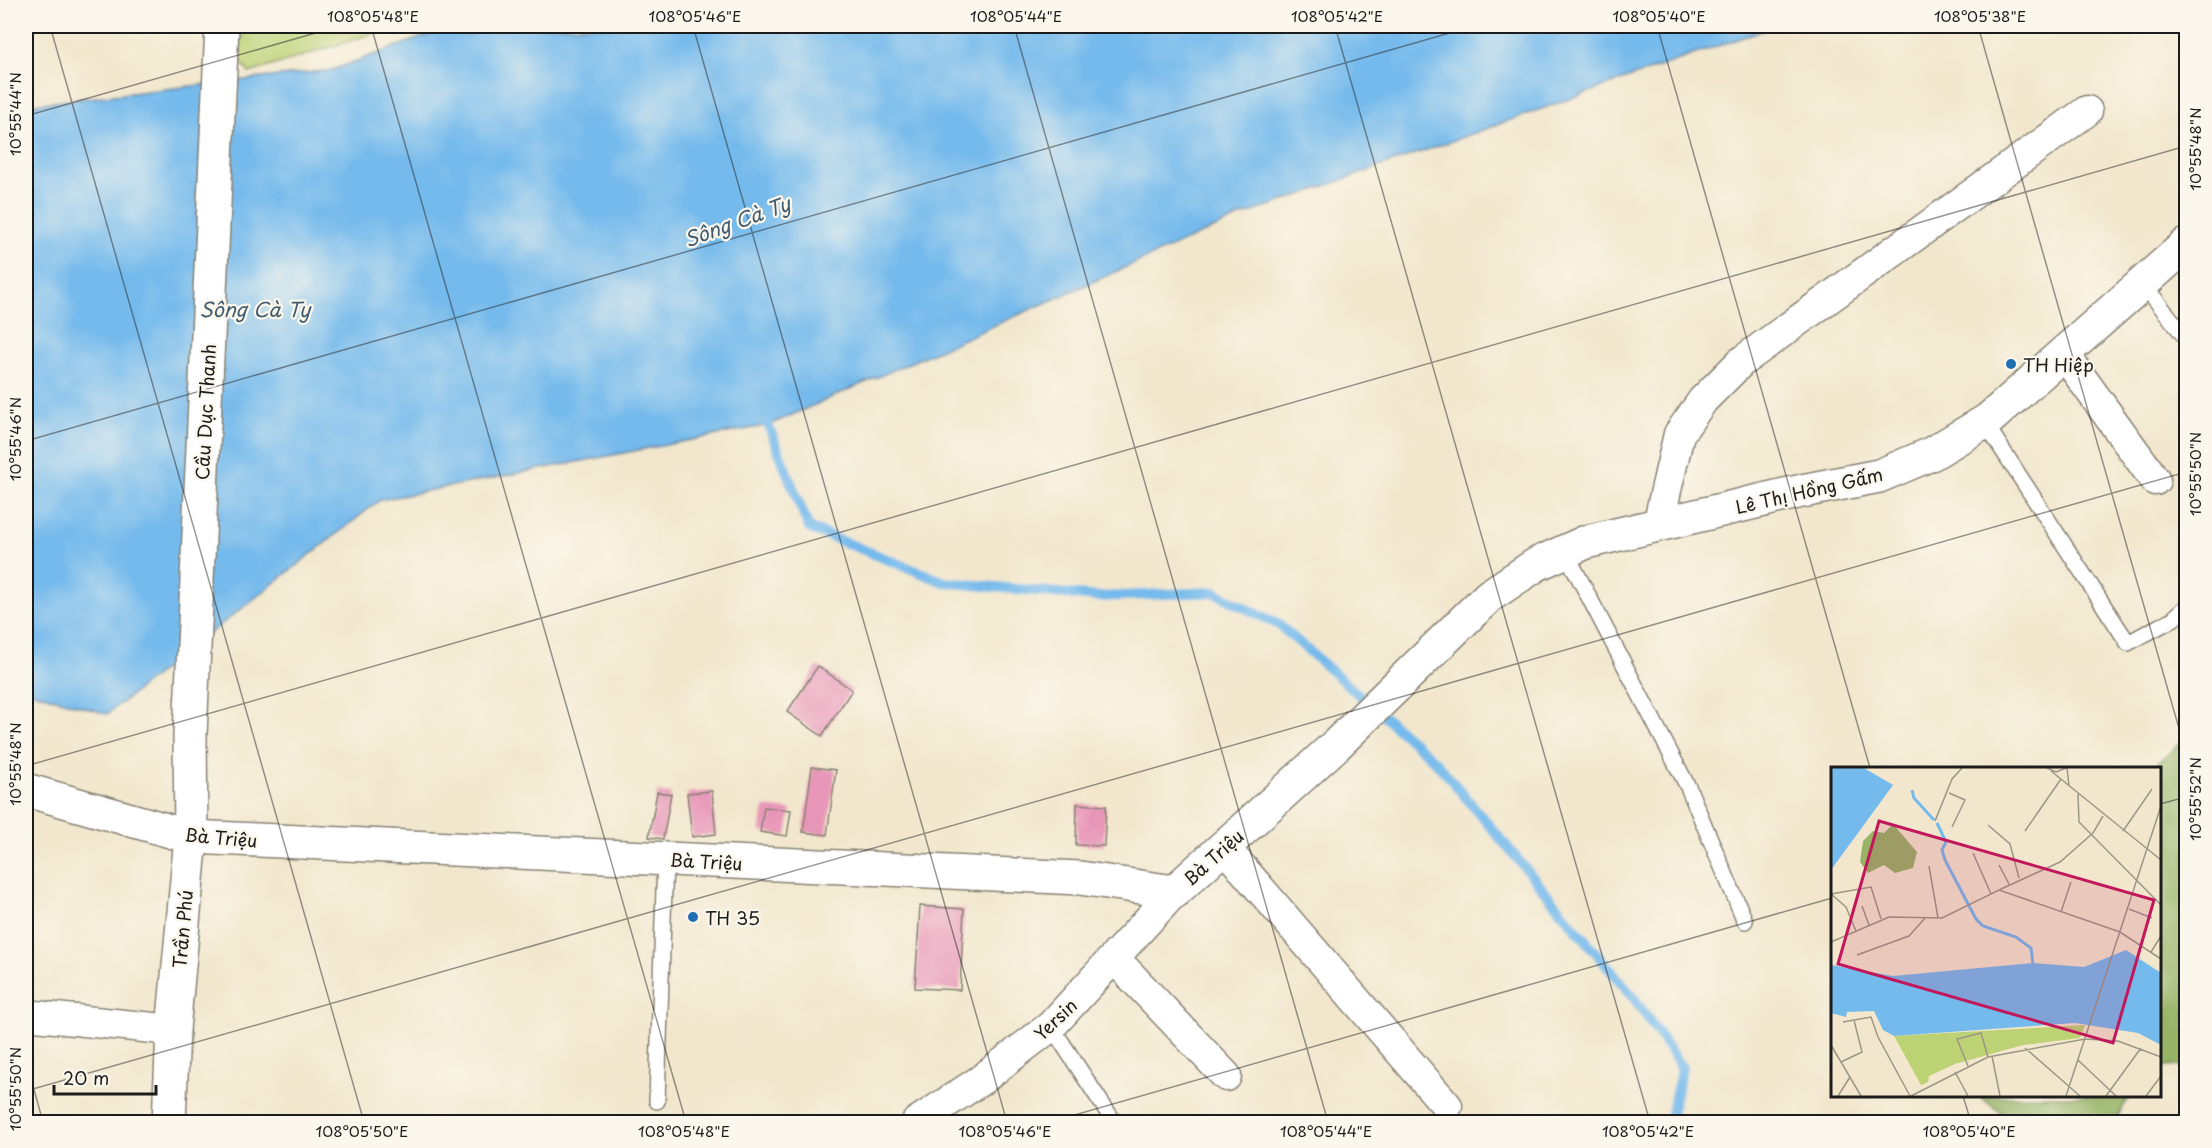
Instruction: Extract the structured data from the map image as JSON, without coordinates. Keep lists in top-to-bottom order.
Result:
{
  "streets": {
    "street": [
      "Cầu Dục Thanh",
      "Lê Thị Hồng Gấm",
      "Bà Triệu",
      "Trần Phú",
      "Yersin"
    ]
  },
  "crossings": [
    ["Cầu Dục Thanh", "Trần Phú"],
    ["Lê Thị Hồng Gấm", "Bà Triệu"],
    ["Bà Triệu", "Trần Phú"],
    ["Bà Triệu", "Yersin"]
  ],
  "water": ["Sông Cà Ty"],
  "places": ["TH Hiệp", "TH 35"],
  "scale_bar": "20 m",
  "coordinates": [
    "108°05'48\"E",
    "108°05'46\"E",
    "108°05'44\"E",
    "108°05'42\"E",
    "108°05'40\"E",
    "108°05'38\"E",
    "10°55'44\"N",
    "10°55'48\"N",
    "10°55'46\"N",
    "10°55'50\"N",
    "10°55'52\"N",
    "108°05'50\"E"
  ]
}
